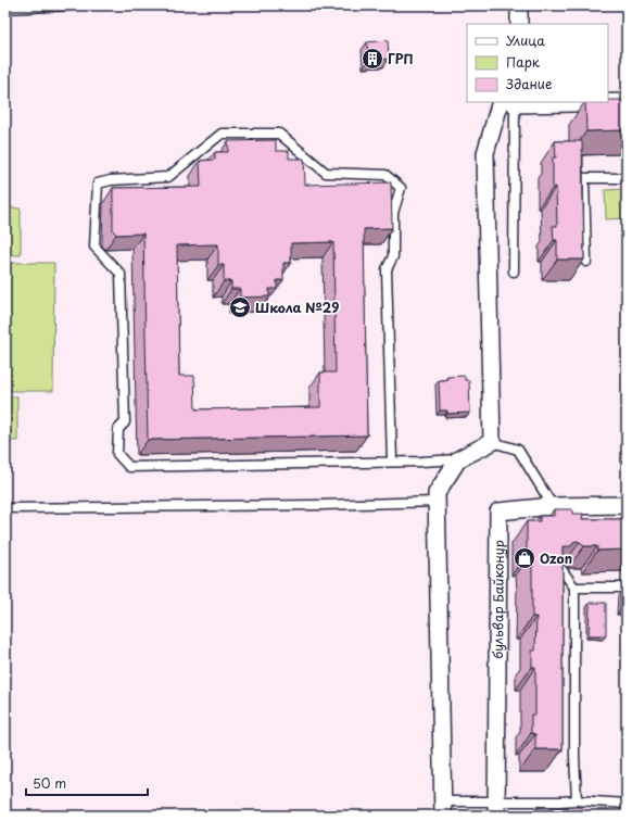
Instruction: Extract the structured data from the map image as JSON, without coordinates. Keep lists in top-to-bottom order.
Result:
{
  "streets": {
    "street": ["бульвар Байконур"]
  },
  "places": {
    "building": ["ГРП"],
    "school or university": ["Школа №29"],
    "shop": ["Ozon"]
  },
  "legend": ["Улица", "Парк", "Здание"],
  "scale_bar": "50 m"
}
